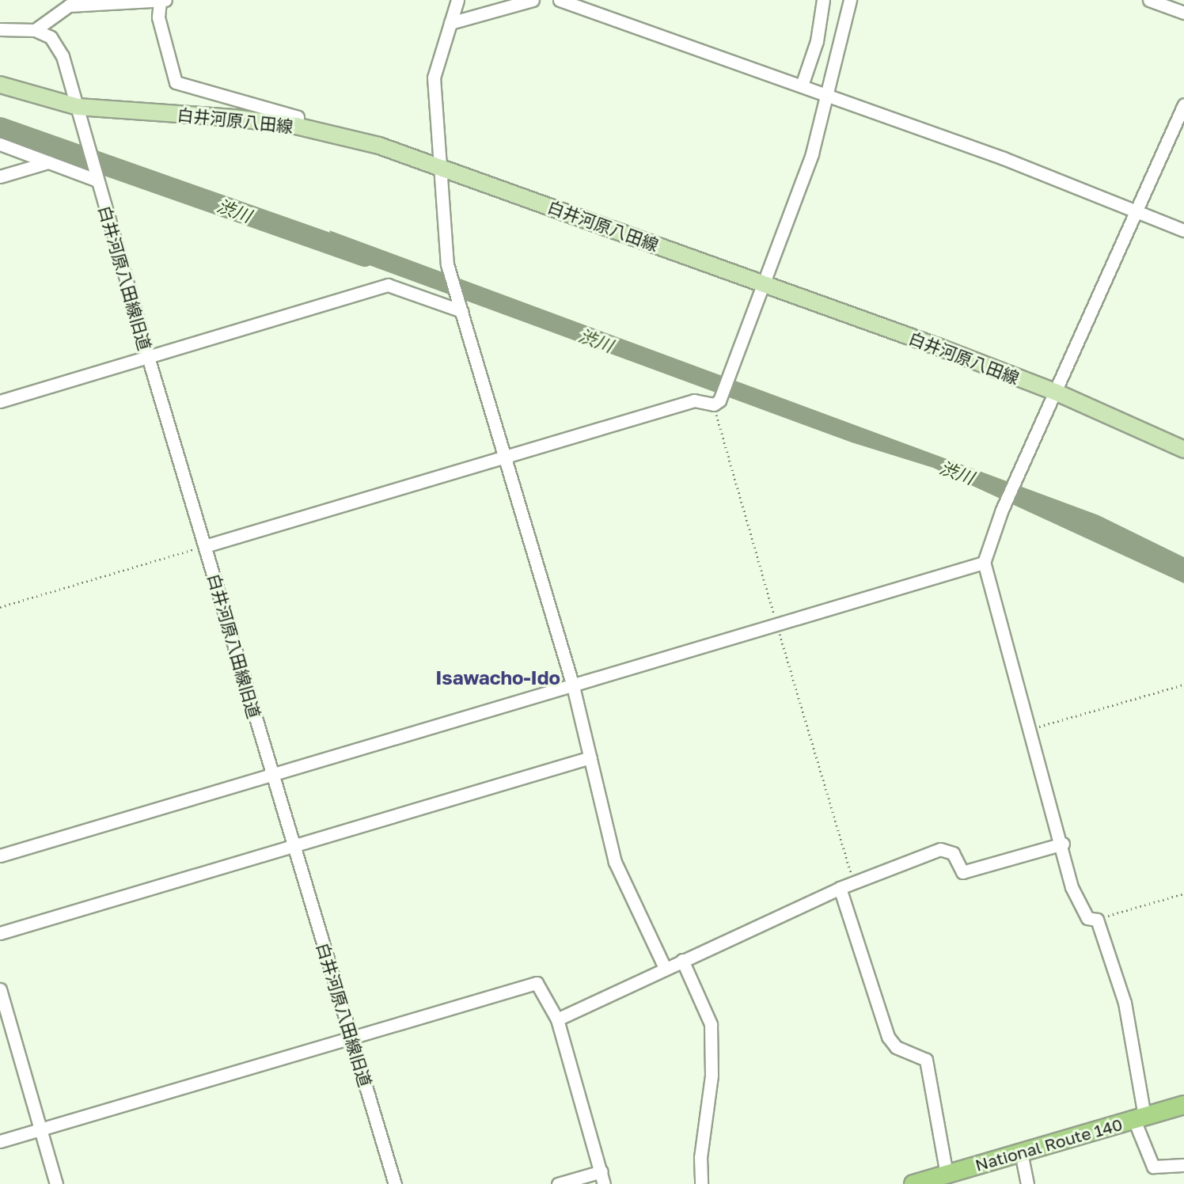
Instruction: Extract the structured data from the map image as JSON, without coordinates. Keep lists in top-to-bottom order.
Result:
{
  "streets": {
    "highway": ["National Route 140"],
    "main road": ["白井河原八田線"],
    "street": ["白井河原八田線旧道"]
  },
  "crossings": [
    ["白井河原八田線", "白井河原八田線旧道"]
  ],
  "districts": ["Isawacho-Ido"],
  "water": ["渋川"]
}
